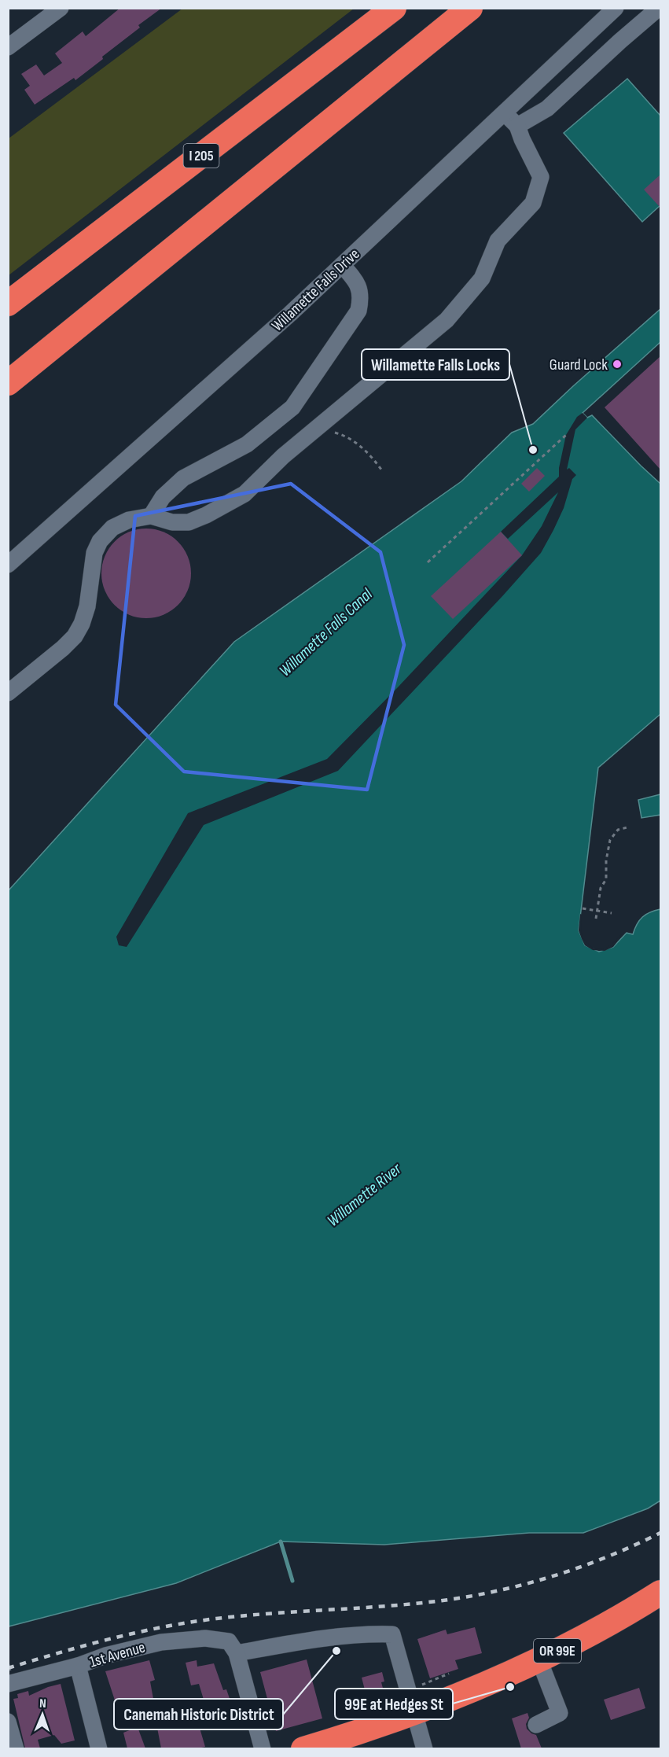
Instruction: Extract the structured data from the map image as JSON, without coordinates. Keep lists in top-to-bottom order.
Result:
{
  "streets": {
    "highway": ["I 205", "OR 99E"],
    "street": ["Willamette Falls Drive", "1st Avenue"]
  },
  "crossings": [
    ["OR 99E", "1st Avenue"]
  ],
  "water": ["Willamette Falls Canal", "Willamette River"],
  "places": [
    "Guard Lock",
    "Willamette Falls Locks",
    "Canemah Historic District",
    "99E at Hedges St"
  ],
  "north": "top"
}
